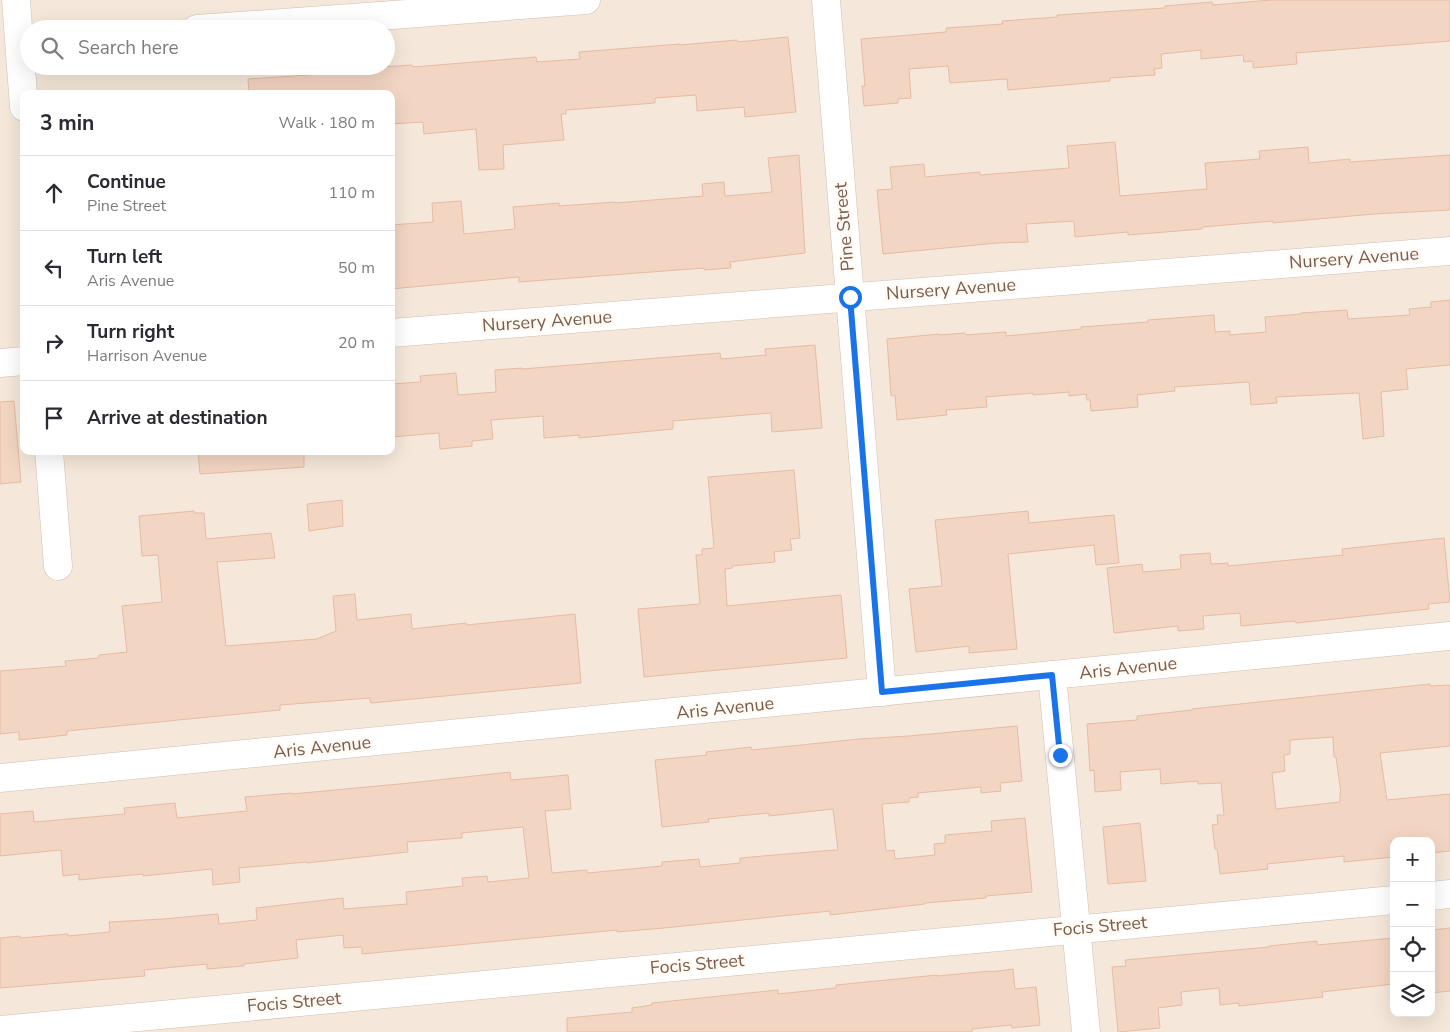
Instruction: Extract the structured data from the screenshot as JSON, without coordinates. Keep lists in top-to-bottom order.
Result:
{
  "streets": {
    "street": [
      "Pine Street",
      "Nursery Avenue",
      "Aris Avenue",
      "Focis Street"
    ]
  },
  "crossings": [
    ["Pine Street", "Nursery Avenue"],
    ["Pine Street", "Aris Avenue"]
  ],
  "page": {
    "search": "Search here",
    "heading": ["3 min", "Walk · 180 m"],
    "list": [
      ["Continue", "Pine Street", "110 m"],
      ["Turn left", "Aris Avenue", "50 m"],
      ["Turn right", "Harrison Avenue", "20 m"],
      "Arrive at destination"
    ],
    "map_buttons": ["+", "−"]
  }
}
